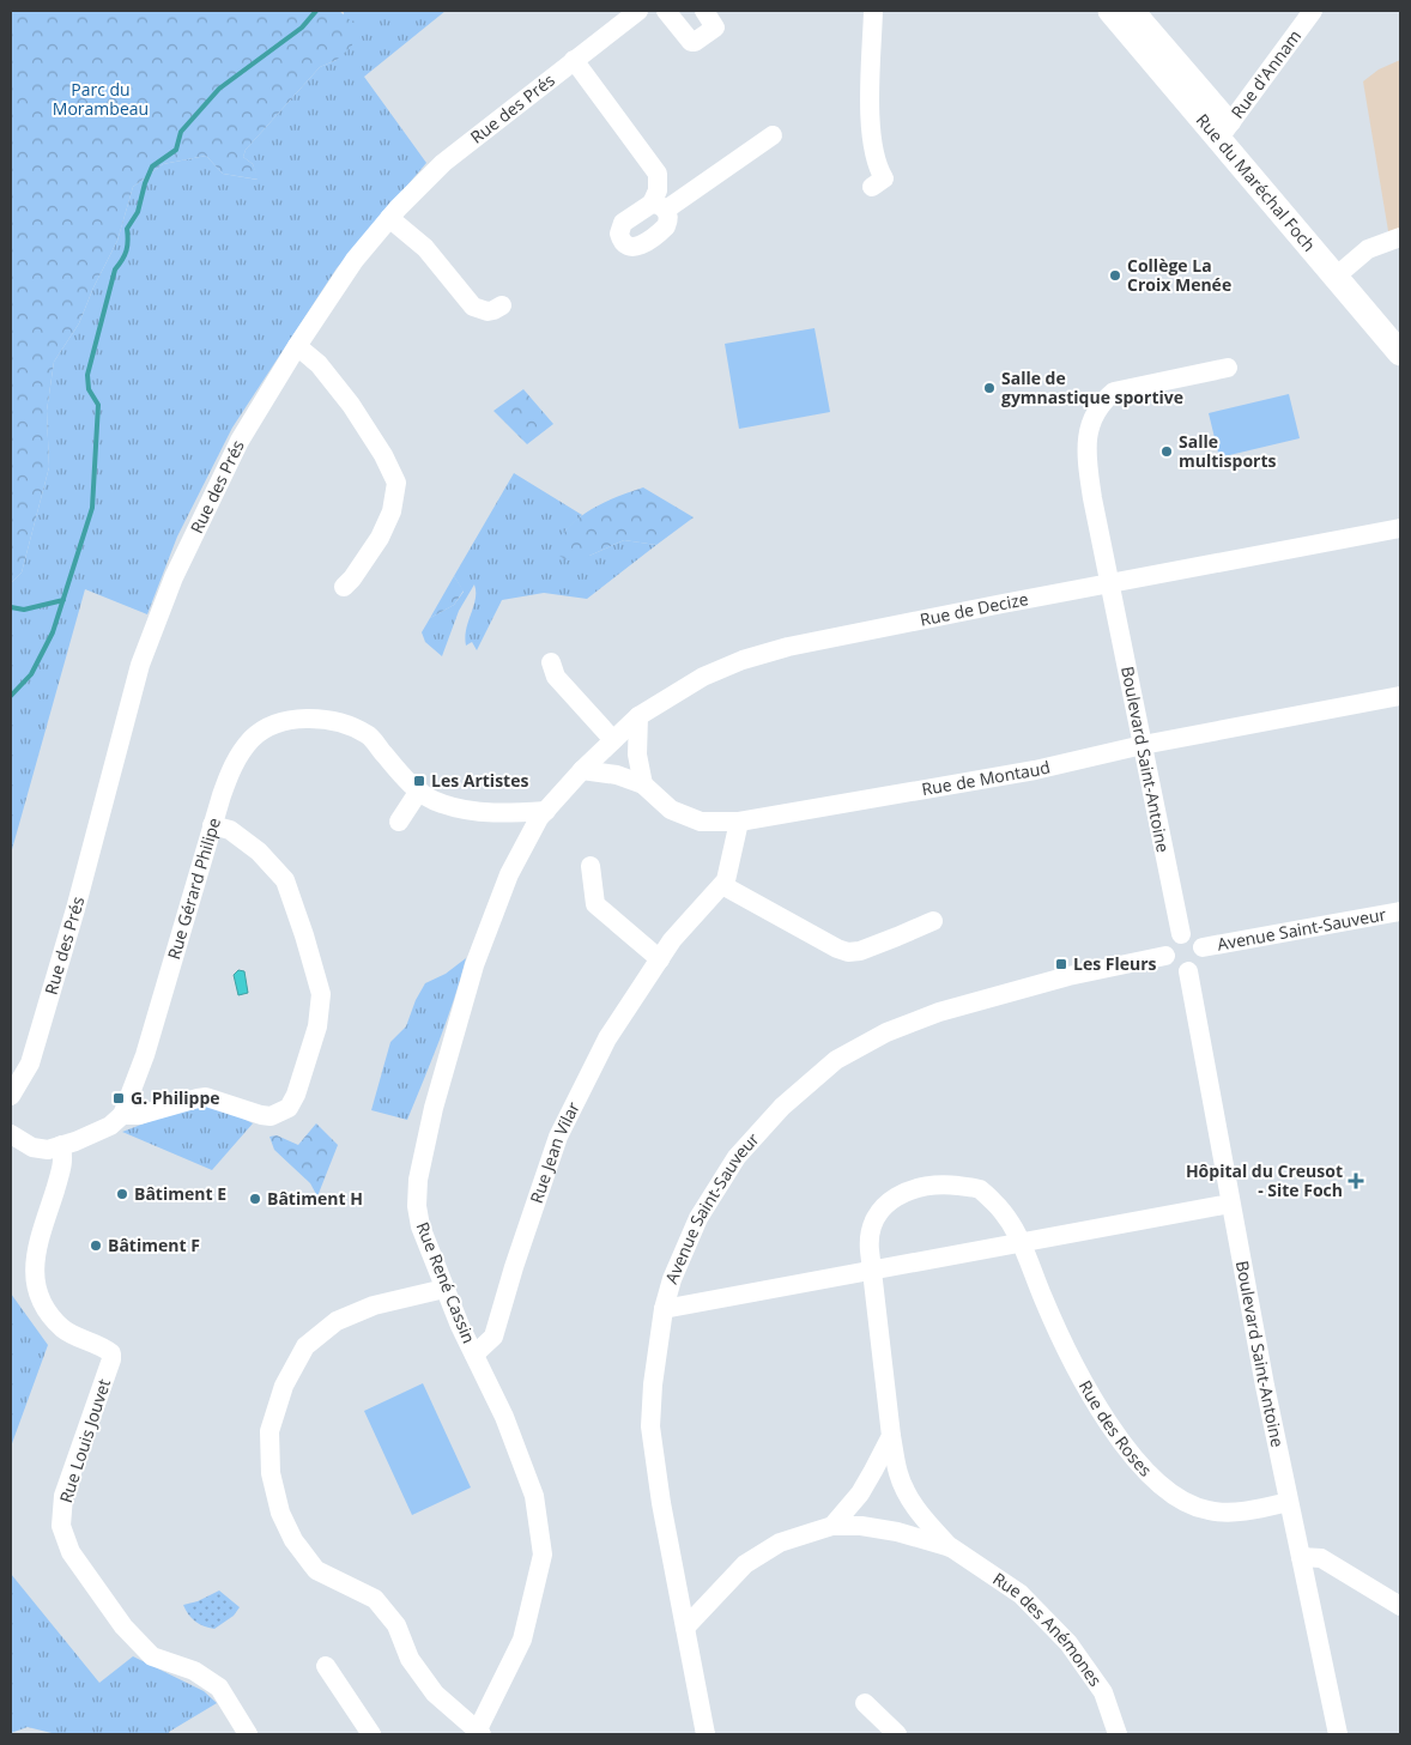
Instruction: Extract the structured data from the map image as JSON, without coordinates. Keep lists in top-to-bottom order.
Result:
{
  "streets": {
    "main road": ["Rue du Maréchal Foch"],
    "street": [
      "Rue d'Annam",
      "Rue des Prés",
      "Rue de Decize",
      "Boulevard Saint-Antoine",
      "Rue de Montaud",
      "Rue Gérard Philipe",
      "Avenue Saint-Sauveur",
      "Rue Jean Vilar",
      "Rue René Cassin",
      "Rue des Roses",
      "Rue Louis Jouvet",
      "Rue des Anémones"
    ]
  },
  "crossings": [
    ["Rue d'Annam", "Rue du Maréchal Foch"],
    ["Rue de Decize", "Boulevard Saint-Antoine"],
    ["Rue de Decize", "Rue de Montaud"],
    ["Rue de Decize", "Rue René Cassin"],
    ["Boulevard Saint-Antoine", "Rue de Montaud"],
    ["Boulevard Saint-Antoine", "Avenue Saint-Sauveur"],
    ["Boulevard Saint-Antoine", "Rue des Roses"],
    ["Rue de Montaud", "Rue Jean Vilar"],
    ["Rue de Montaud", "Rue René Cassin"],
    ["Rue Gérard Philipe", "Rue René Cassin"],
    ["Avenue Saint-Sauveur", "Rue des Anémones"],
    ["Rue Jean Vilar", "Rue René Cassin"],
    ["Rue des Roses", "Rue des Anémones"]
  ],
  "parks": ["Parc du Morambeau"],
  "places": {
    "other": [
      "Collège La Croix Menée",
      "Salle de gymnastique sportive",
      "Salle multisports",
      "Bâtiment E",
      "Bâtiment H",
      "Bâtiment F"
    ],
    "transit": ["Les Artistes", "Les Fleurs", "G. Philippe"],
    "health": ["Hôpital du Creusot - Site Foch"]
  }
}
